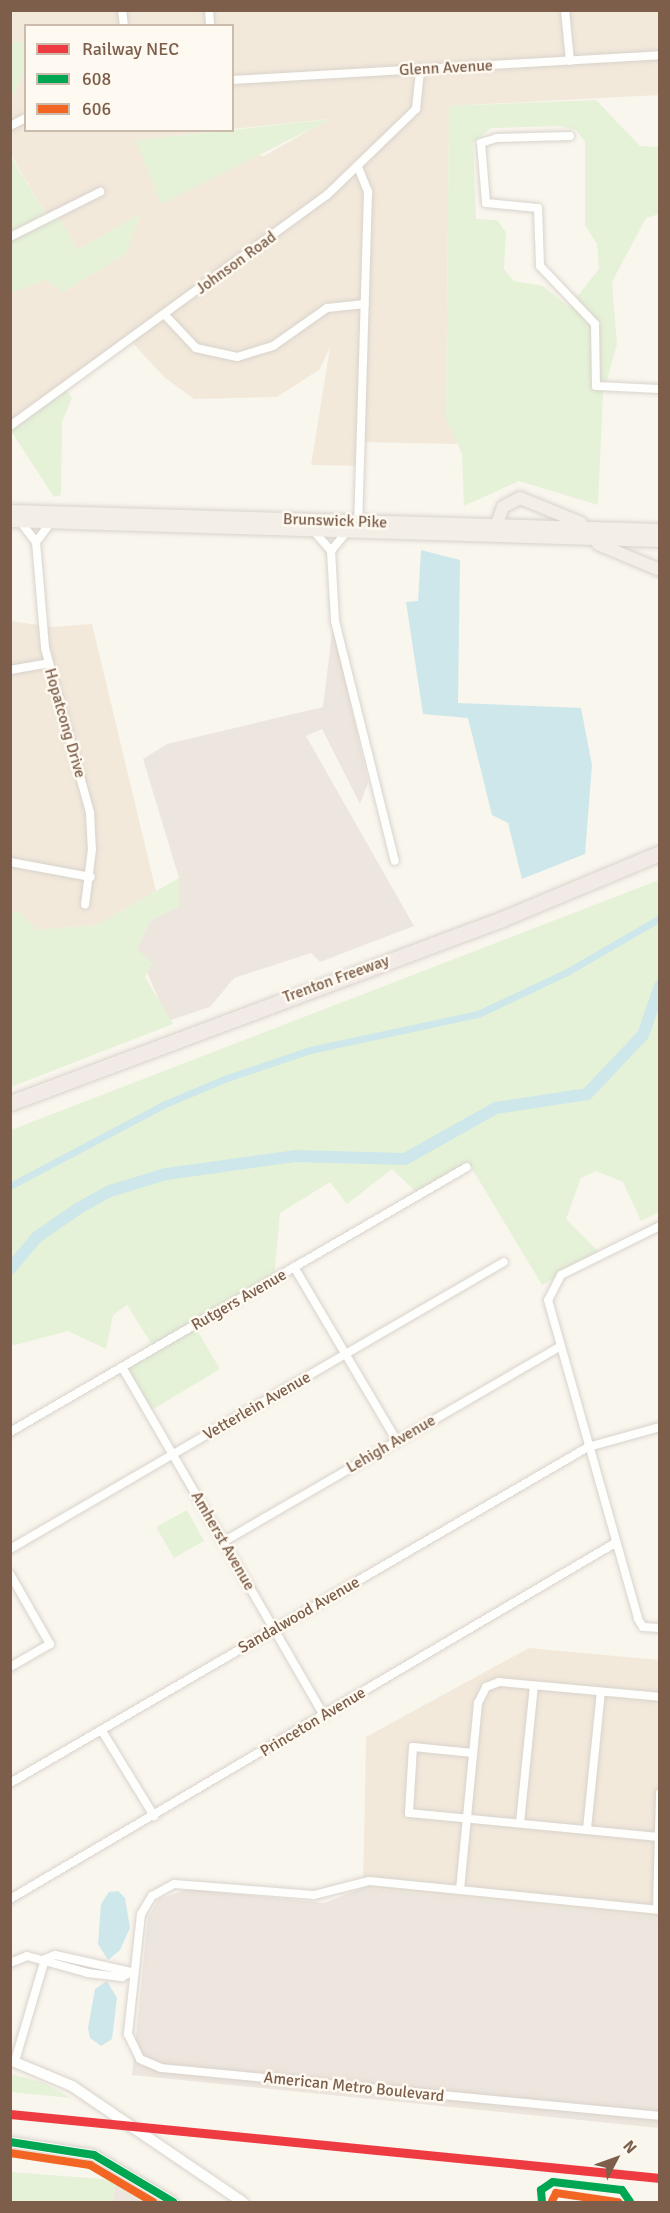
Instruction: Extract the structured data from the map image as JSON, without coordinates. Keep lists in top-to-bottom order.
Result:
{
  "streets": {
    "highway": ["Trenton Freeway"],
    "main road": ["Brunswick Pike"],
    "street": [
      "Glenn Avenue",
      "Johnson Road",
      "Hopatcong Drive",
      "Rutgers Avenue",
      "Vetterlein Avenue",
      "Lehigh Avenue",
      "Amherst Avenue",
      "Sandalwood Avenue",
      "Princeton Avenue",
      "American Metro Boulevard"
    ]
  },
  "crossings": [
    ["Glenn Avenue", "Johnson Road"],
    ["Rutgers Avenue", "Amherst Avenue"],
    ["Vetterlein Avenue", "Amherst Avenue"],
    ["Lehigh Avenue", "Amherst Avenue"],
    ["Amherst Avenue", "Sandalwood Avenue"],
    ["Amherst Avenue", "Princeton Avenue"]
  ],
  "lines": ["rail line NEC", "transit line 608", "transit line 606"],
  "legend": ["Railway NEC", "608", "606"],
  "north": "top right"
}
